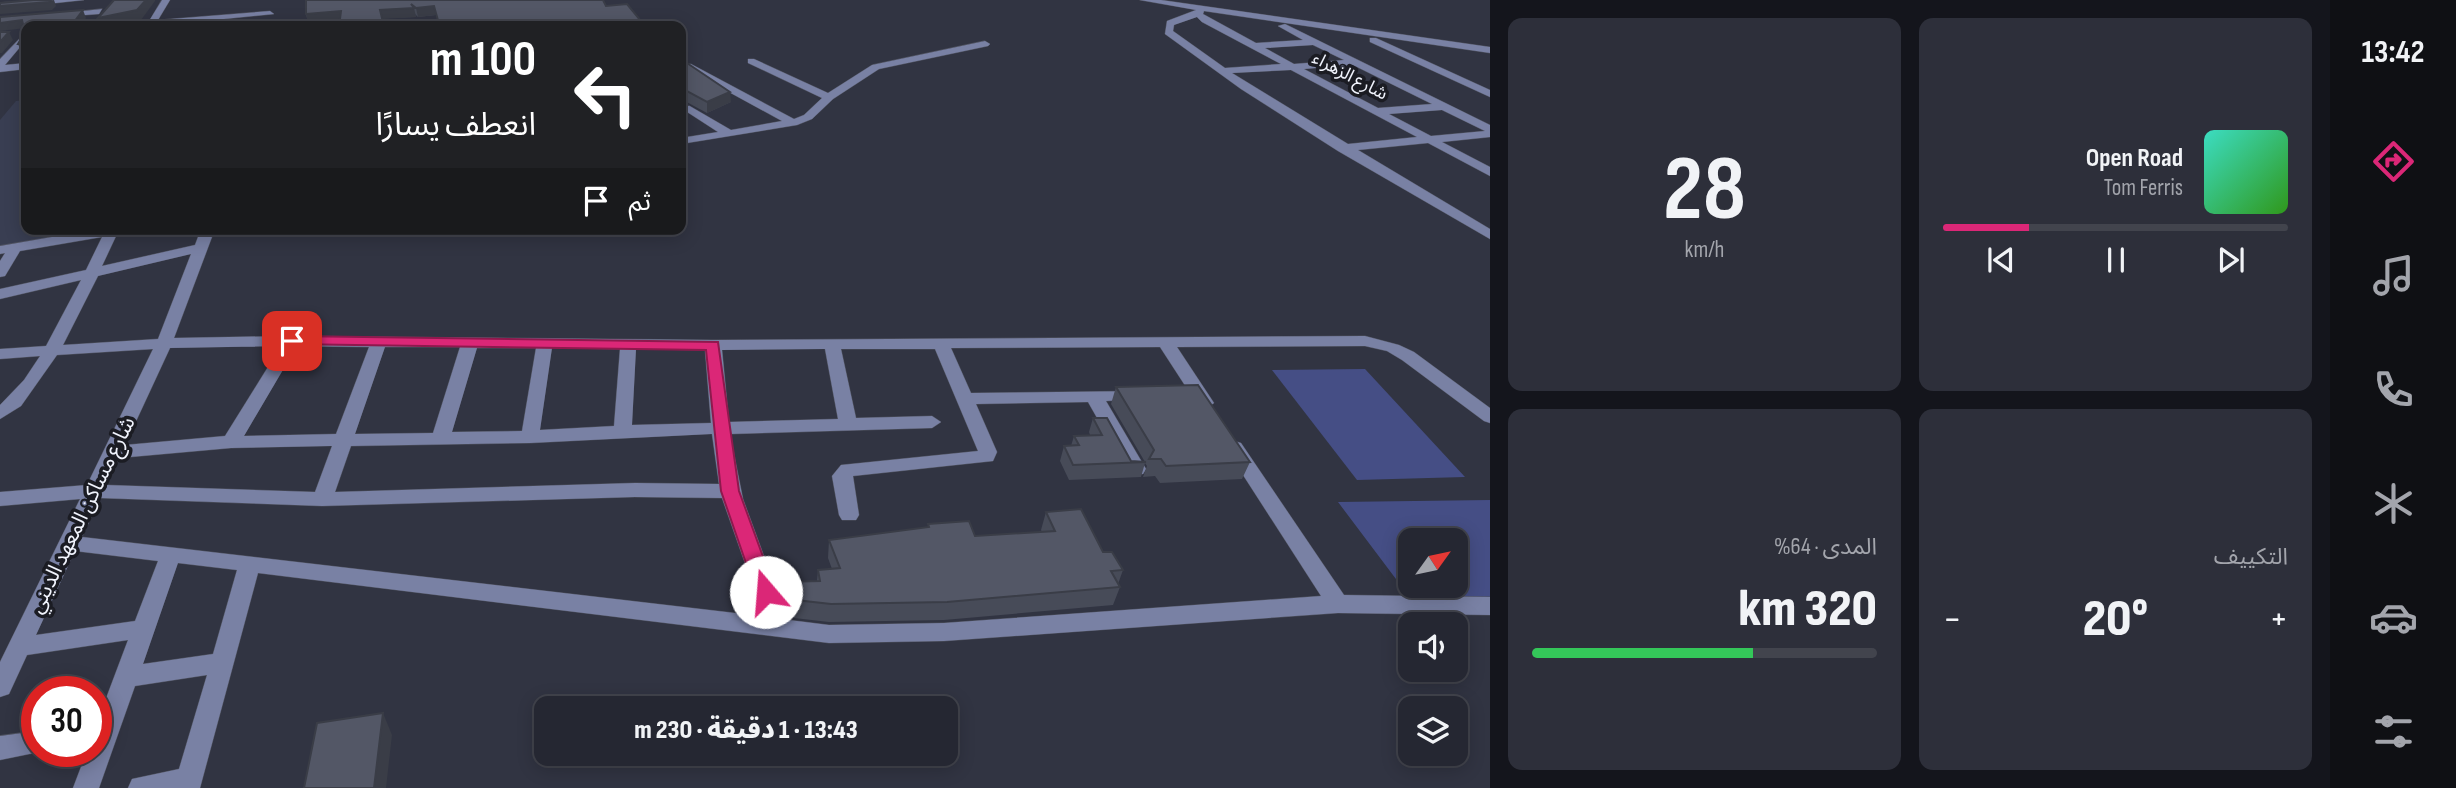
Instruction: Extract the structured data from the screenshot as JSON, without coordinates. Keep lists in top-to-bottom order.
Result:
{
  "streets": {
    "street": ["شارع الزهراء", "شارع مساكن المعهد الديني"]
  },
  "north": "top right",
  "page": {
    "tabs": "13:42",
    "tile": [
      ["28", "km/h"],
      "التكييف",
      ["المدى · 64%", "320 km"]
    ],
    "turn": ["100 m", "انعطف يسارًا"],
    "song": ["Open Road", "Tom Ferris"],
    "then": "ثم",
    "heat": ["−", "20°", "+"],
    "limit": "30",
    "trip": "13:43 · 1 دقيقة · 230 m"
  }
}
